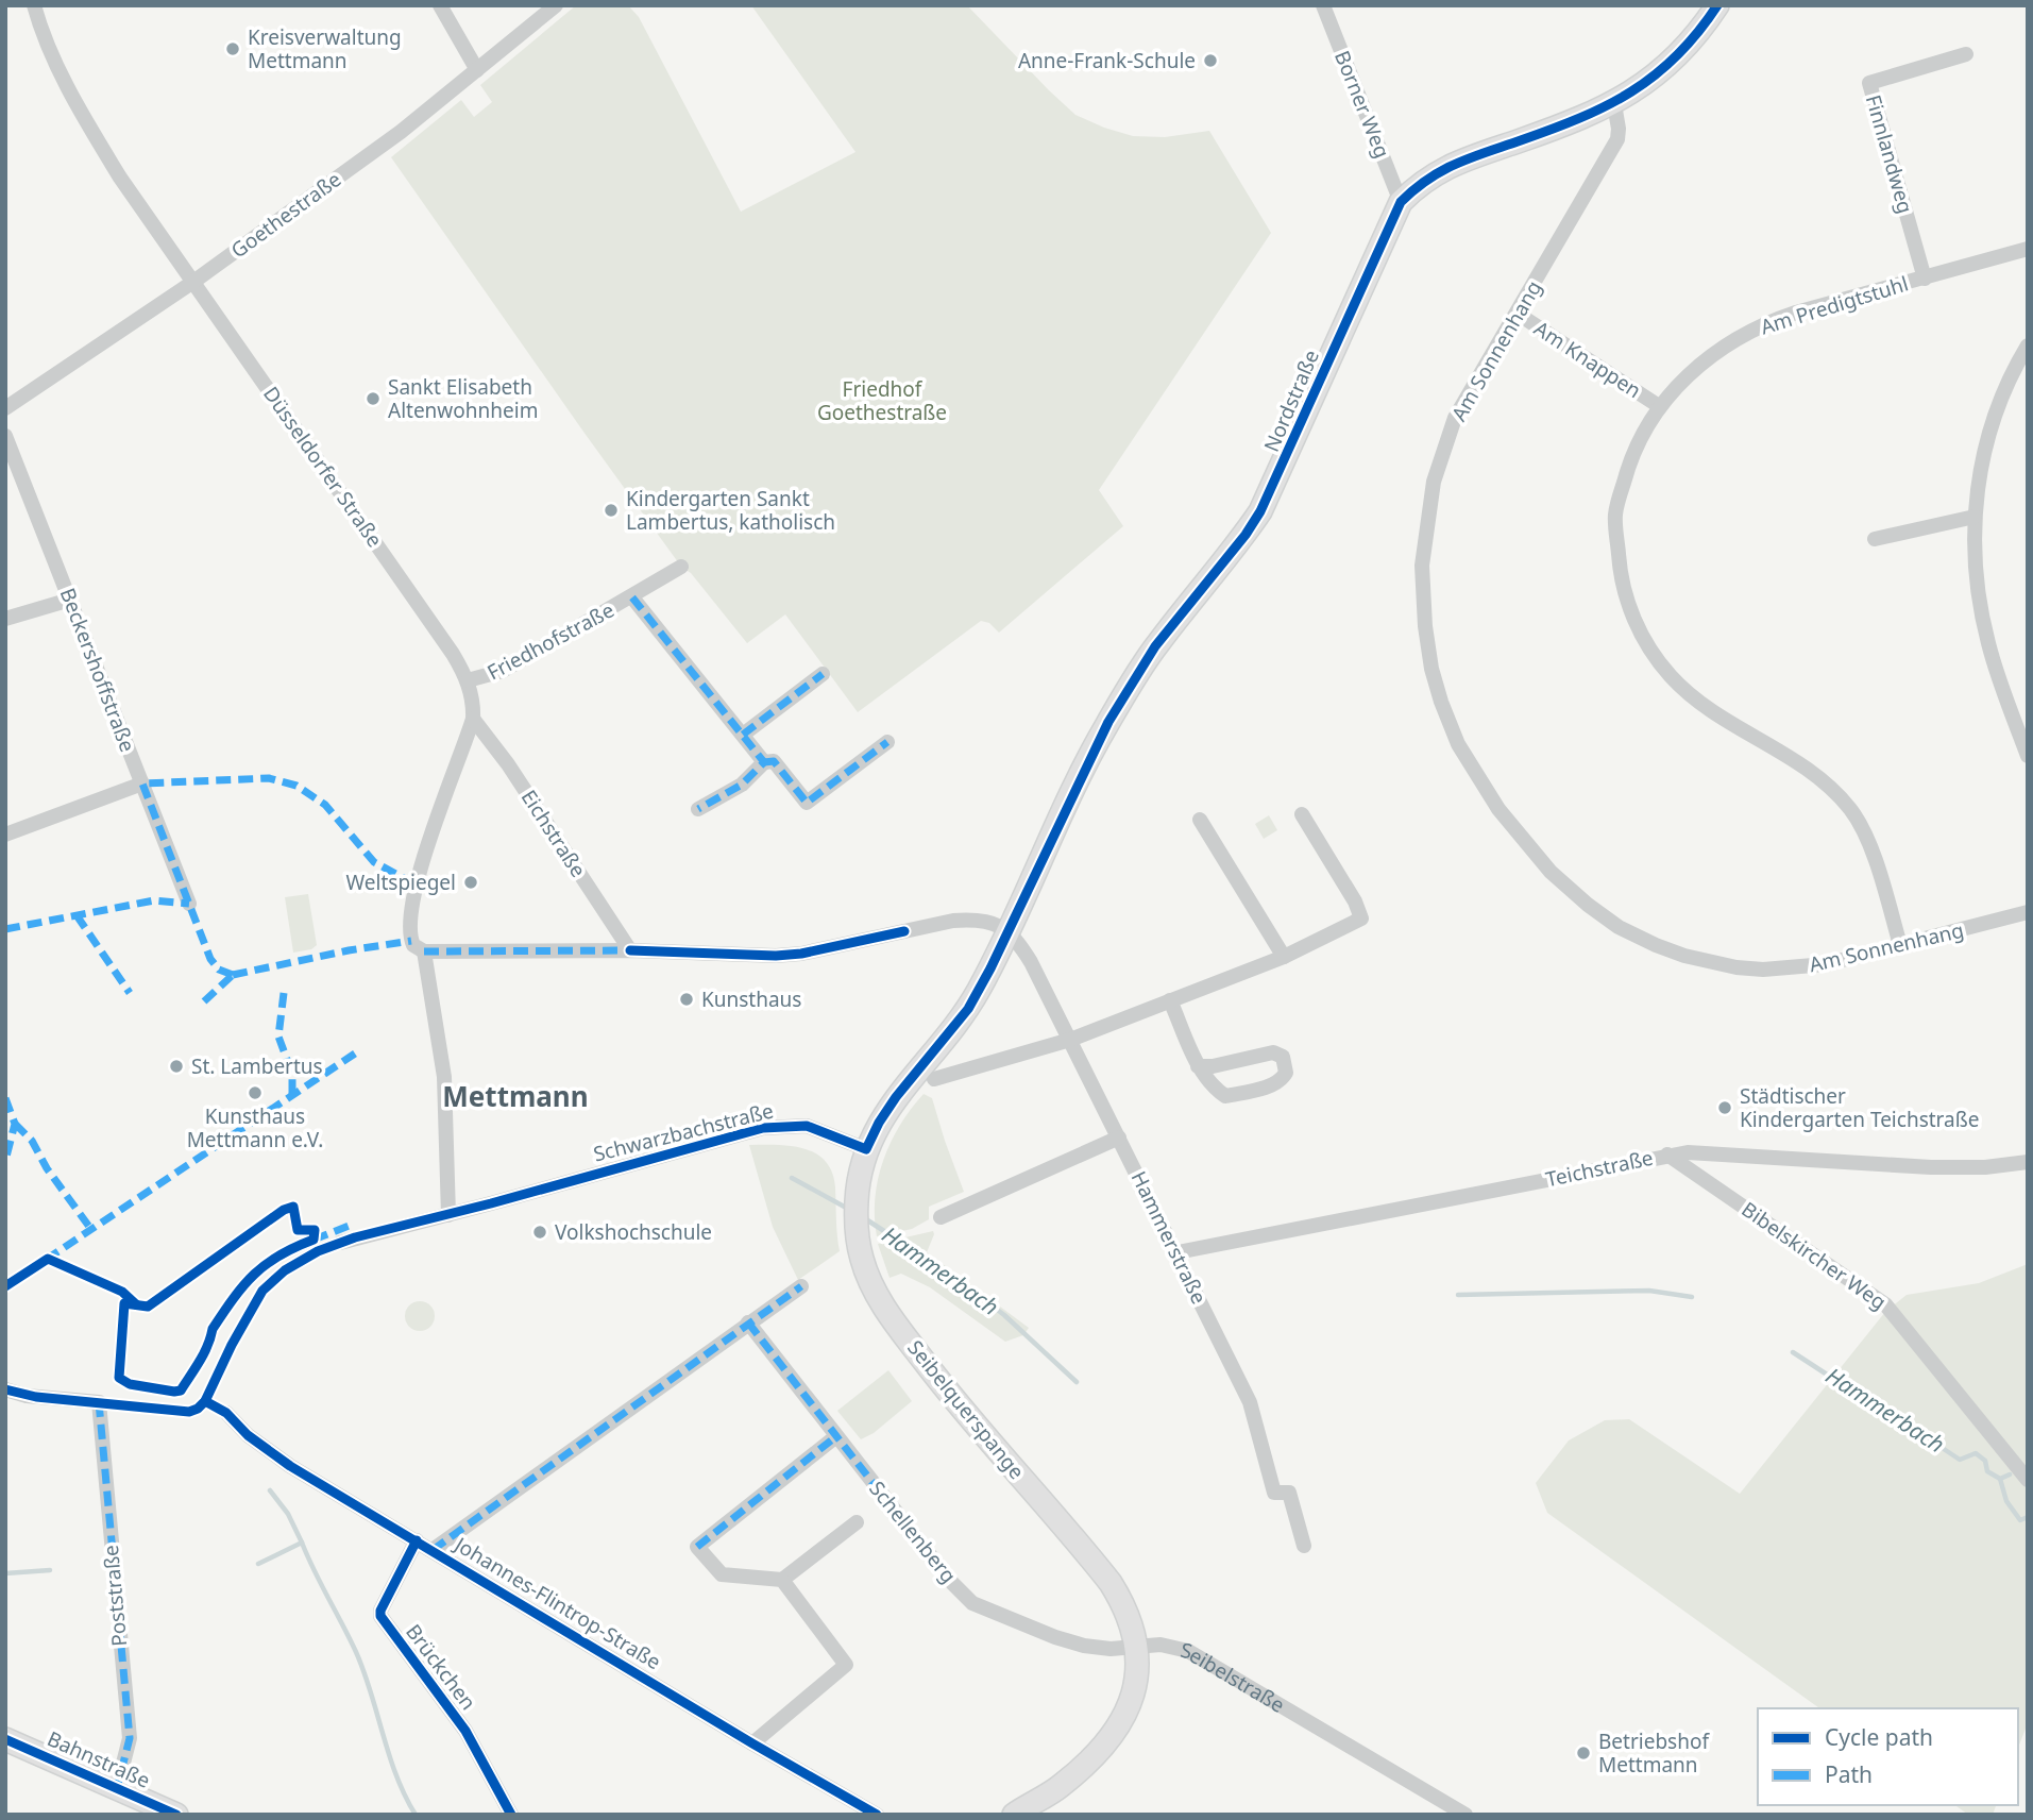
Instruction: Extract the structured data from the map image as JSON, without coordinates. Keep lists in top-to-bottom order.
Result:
{
  "streets": {
    "main road": ["Nordstraße", "Seibelquerspange", "Bahnstraße"],
    "street": [
      "Borner Weg",
      "Finnlandweg",
      "Goethestraße",
      "Am Predigtstuhl",
      "Am Sonnenhang",
      "Am Knappen",
      "Düsseldorfer Straße",
      "Friedhofstraße",
      "Beckershoffstraße",
      "Eichstraße",
      "Schwarzbachstraße",
      "Teichstraße",
      "Hammerstraße",
      "Bibelskircher Weg",
      "Schellenberg",
      "Poststraße",
      "Johannes-Flintrop-Straße",
      "Brückchen",
      "Seibelstraße"
    ]
  },
  "crossings": [
    ["Borner Weg", "Nordstraße"],
    ["Finnlandweg", "Am Predigtstuhl"],
    ["Goethestraße", "Düsseldorfer Straße"],
    ["Am Predigtstuhl", "Am Sonnenhang"],
    ["Am Predigtstuhl", "Am Knappen"],
    ["Am Sonnenhang", "Am Knappen"],
    ["Am Sonnenhang", "Nordstraße"],
    ["Nordstraße", "Hammerstraße"],
    ["Düsseldorfer Straße", "Friedhofstraße"],
    ["Düsseldorfer Straße", "Eichstraße"],
    ["Düsseldorfer Straße", "Schwarzbachstraße"],
    ["Schwarzbachstraße", "Seibelquerspange"],
    ["Teichstraße", "Hammerstraße"],
    ["Teichstraße", "Bibelskircher Weg"],
    ["Seibelquerspange", "Schellenberg"],
    ["Seibelquerspange", "Seibelstraße"],
    ["Schellenberg", "Seibelstraße"],
    ["Poststraße", "Bahnstraße"],
    ["Johannes-Flintrop-Straße", "Brückchen"]
  ],
  "districts": ["Mettmann"],
  "water": ["Hammerbach"],
  "parks": ["Friedhof Goethestraße"],
  "places": [
    "Kreisverwaltung Mettmann",
    "Anne-Frank-Schule",
    "Sankt Elisabeth Altenwohnheim",
    "Kindergarten Sankt Lambertus, katholisch",
    "Weltspiegel",
    "Kunsthaus",
    "St. Lambertus",
    "Kunsthaus Mettmann e.V.",
    "Städtischer Kindergarten Teichstraße",
    "Volkshochschule",
    "Betriebshof Mettmann"
  ],
  "legend": ["Cycle path", "Path"]
}
